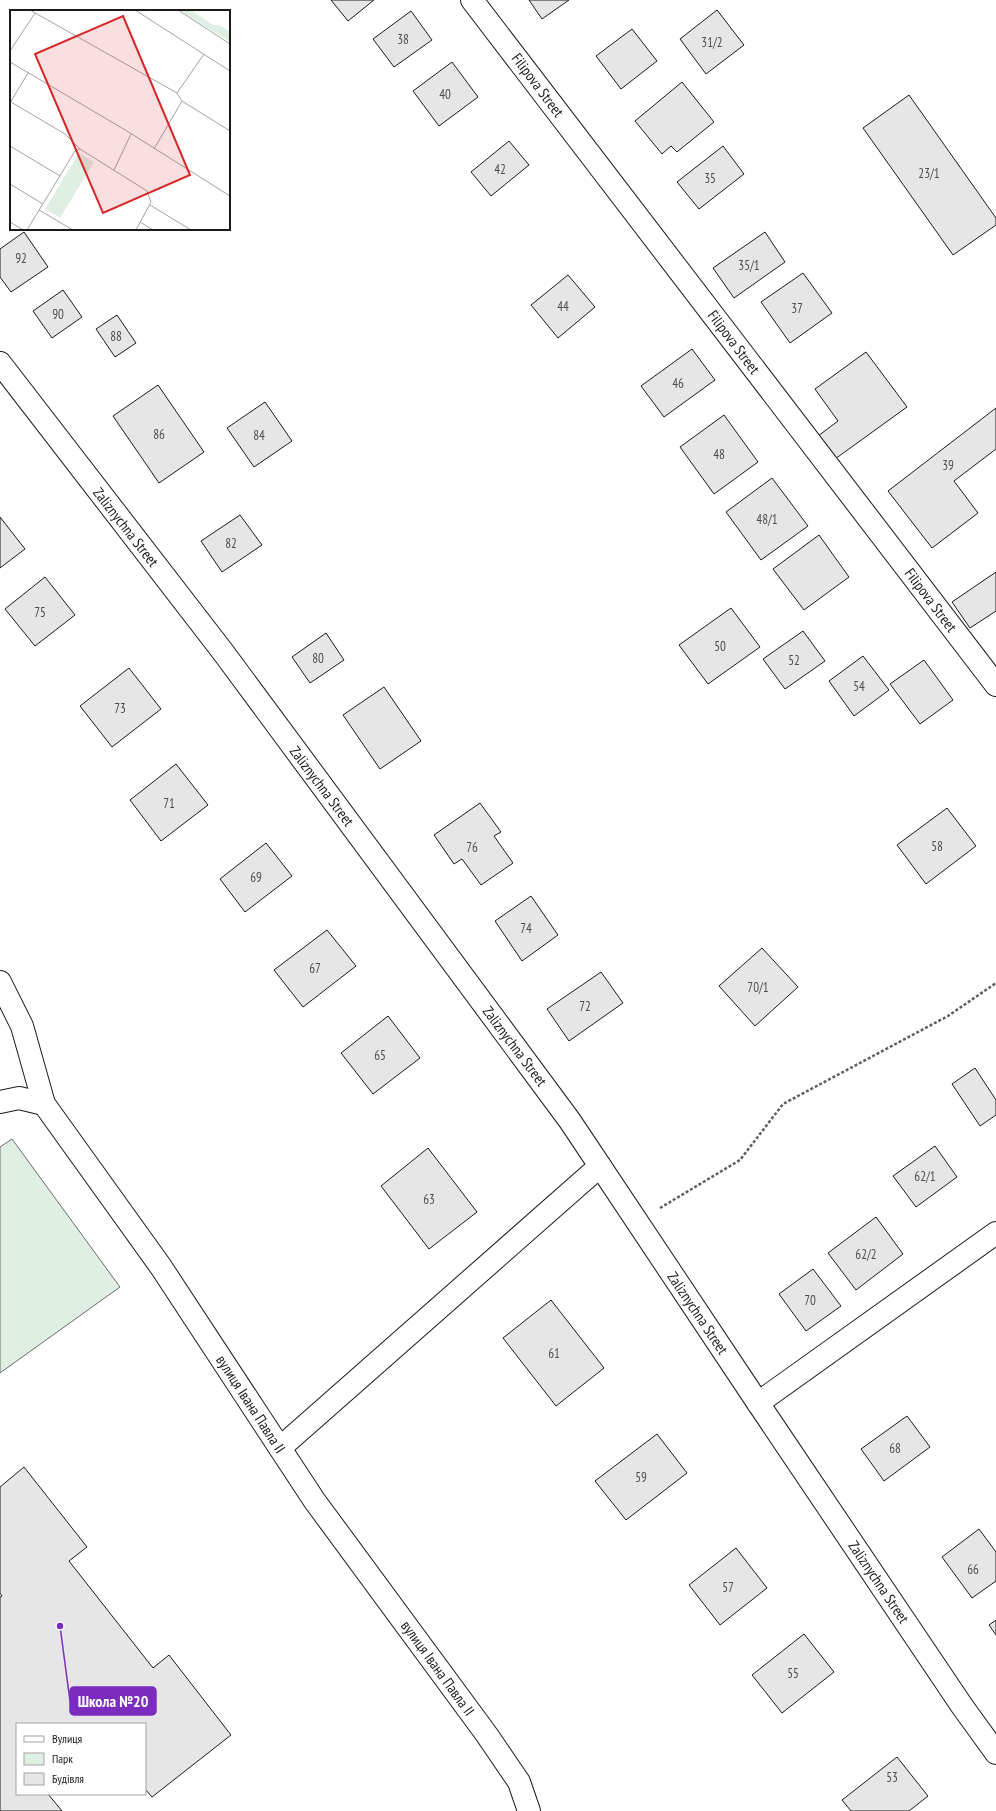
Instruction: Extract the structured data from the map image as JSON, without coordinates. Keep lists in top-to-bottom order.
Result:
{
  "streets": {
    "street": ["Filipova Street", "Zaliznychna Street", "вулиця Івана Павла II"]
  },
  "places": ["Школа №20"],
  "house_numbers": [
    "38",
    "31/2",
    "40",
    "42",
    "23/1",
    "35",
    "92",
    "35/1",
    "44",
    "37",
    "90",
    "88",
    "46",
    "86",
    "84",
    "48",
    "39",
    "48/1",
    "82",
    "75",
    "50",
    "80",
    "52",
    "54",
    "73",
    "71",
    "58",
    "76",
    "69",
    "74",
    "67",
    "70/1",
    "72",
    "65",
    "62/1",
    "63",
    "62/2",
    "70",
    "61",
    "68",
    "59",
    "66",
    "57",
    "55",
    "53"
  ],
  "legend": ["Вулиця", "Парк", "Будівля"]
}
